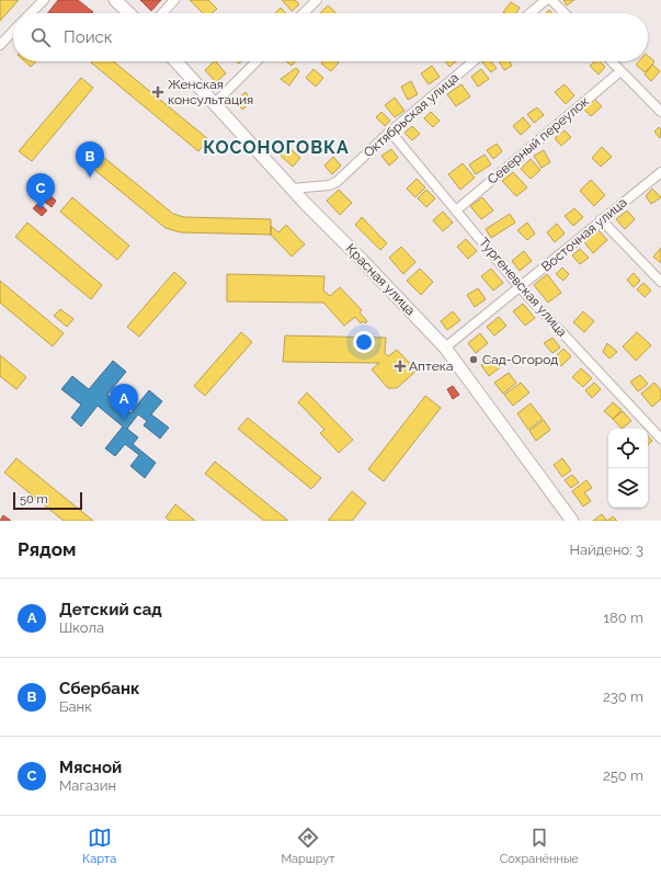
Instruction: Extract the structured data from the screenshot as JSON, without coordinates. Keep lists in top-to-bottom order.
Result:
{
  "streets": {
    "street": [
      "Октябрьская улица",
      "Северный переулок",
      "Восточная улица",
      "Красная улица",
      "Тургеневская улица"
    ]
  },
  "crossings": [
    ["Октябрьская улица", "Красная улица"],
    ["Октябрьская улица", "Тургеневская улица"],
    ["Северный переулок", "Тургеневская улица"],
    ["Восточная улица", "Красная улица"],
    ["Восточная улица", "Тургеневская улица"]
  ],
  "districts": ["КОСОНОГОВКА"],
  "places": {
    "health": ["Женская консультация", "Аптека"],
    "other": ["Сад-Огород"]
  },
  "scale_bar": "50 m",
  "page": {
    "search": "Поиск",
    "pins": ["B", "C", "A"],
    "scale": "50 m",
    "heading": ["Рядом", "Найдено: 3"],
    "list": [
      {
        "mark": "A",
        "name": "Детский сад",
        "note": "Школа",
        "value": "180 m"
      },
      {
        "mark": "B",
        "name": "Сбербанк",
        "note": "Банк",
        "value": "230 m"
      },
      {
        "mark": "C",
        "name": "Мясной",
        "note": "Магазин",
        "value": "250 m"
      }
    ],
    "nav": ["Карта", "Маршрут", "Сохранённые"]
  }
}
